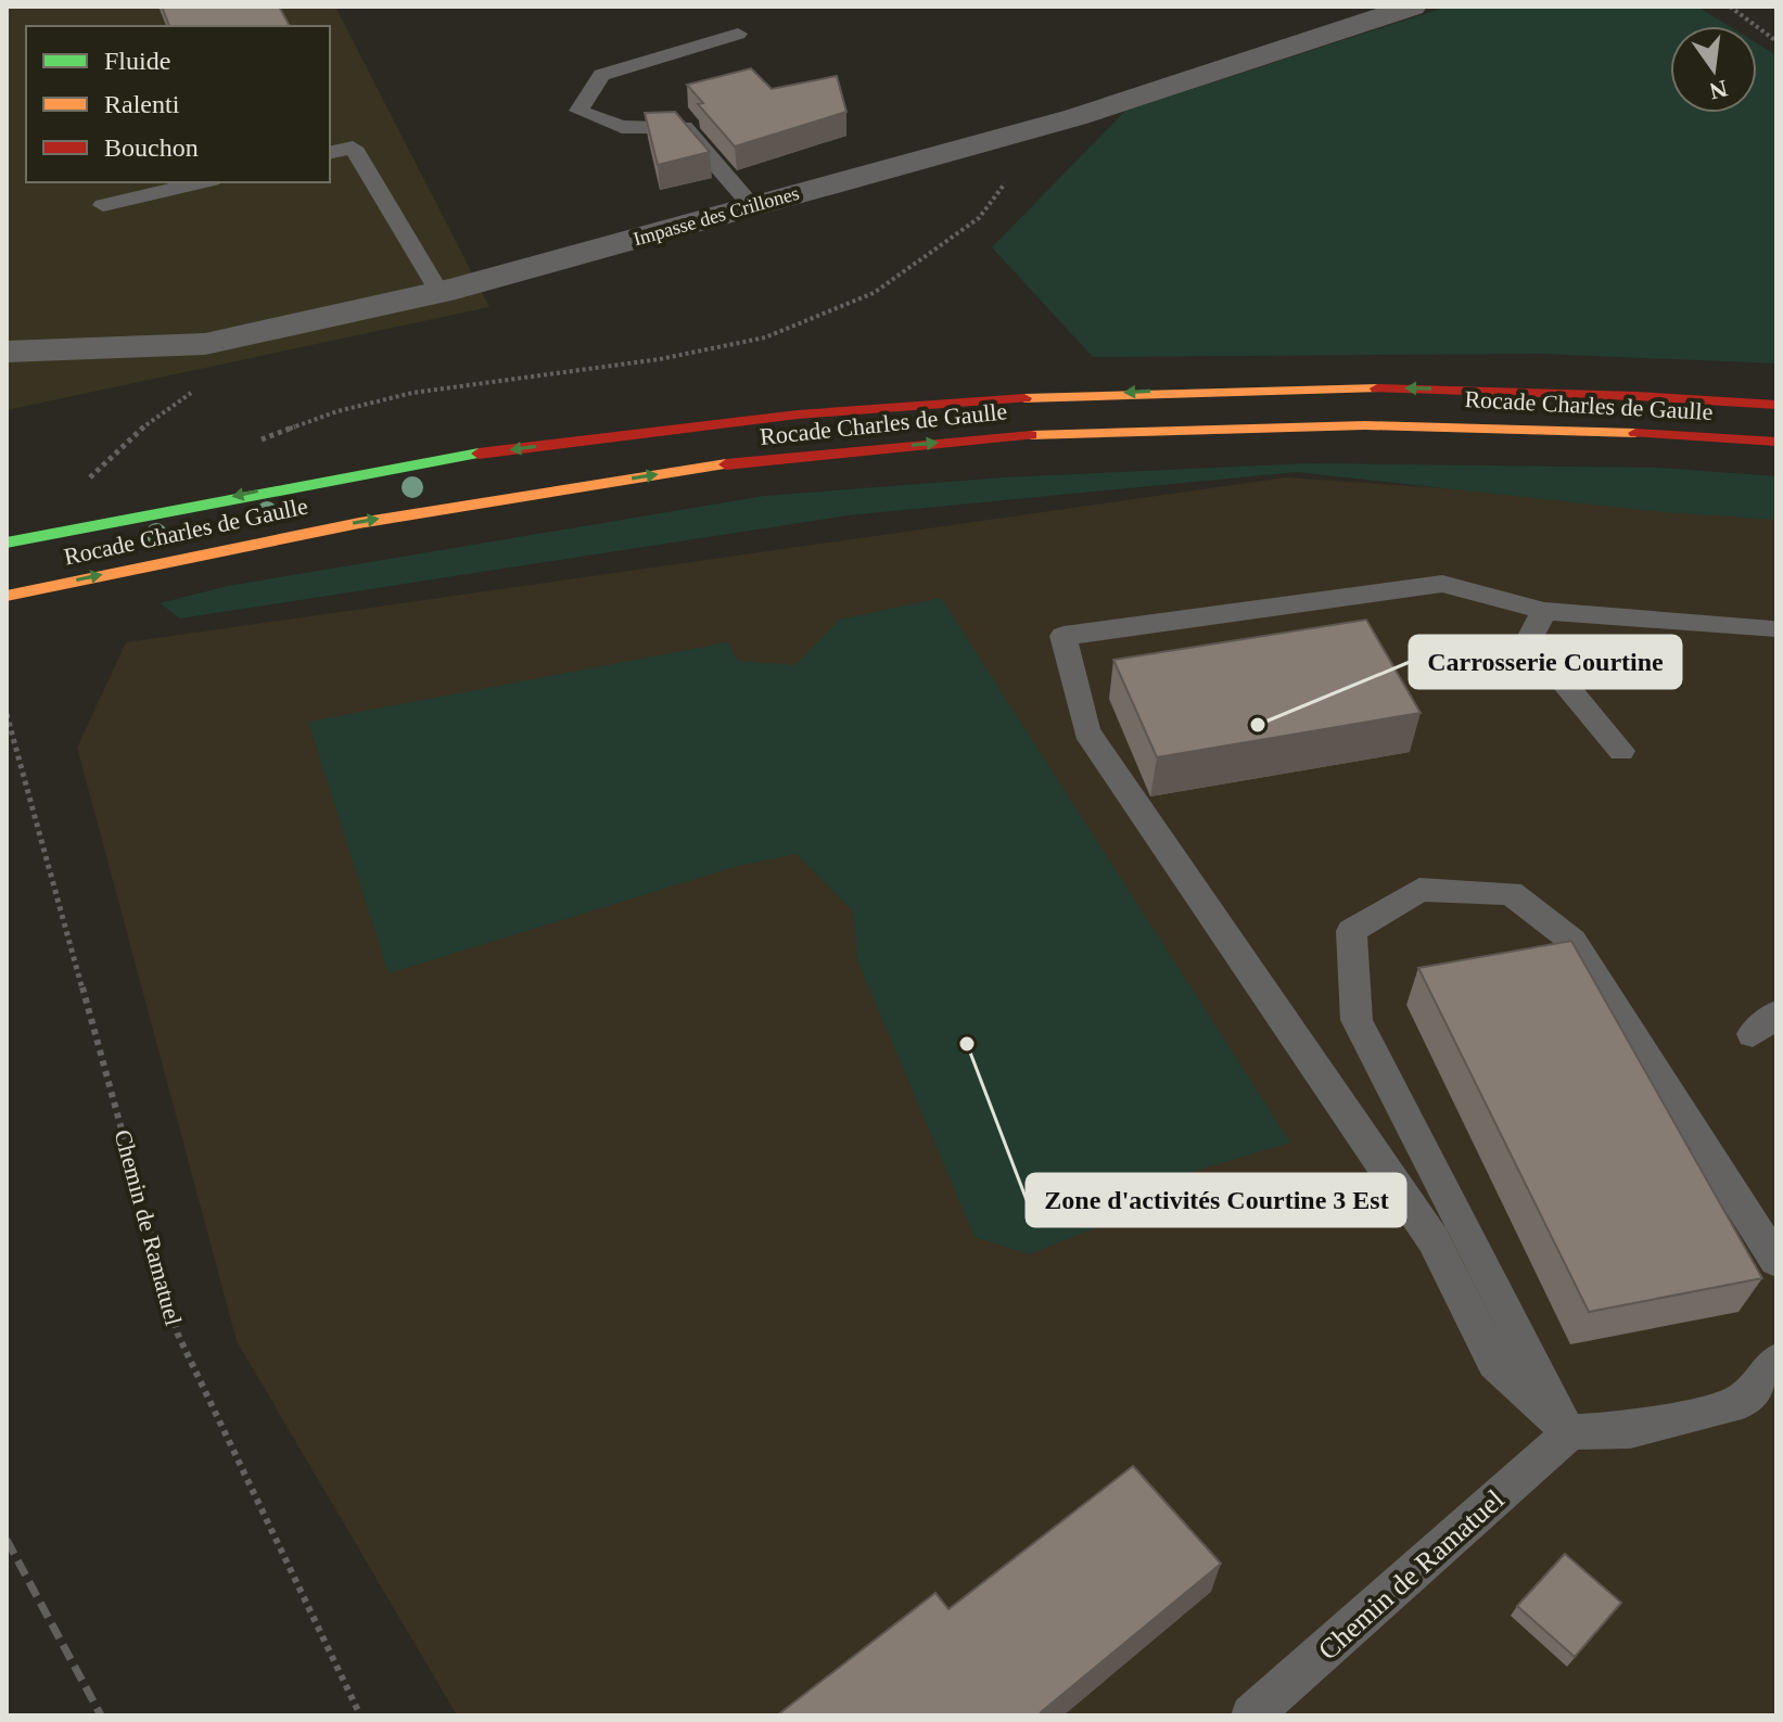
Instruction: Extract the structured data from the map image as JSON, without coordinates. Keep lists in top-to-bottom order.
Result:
{
  "streets": {
    "main road": ["Rocade Charles de Gaulle"],
    "street": ["Impasse des Crillones"],
    "lane": ["Chemin de Ramatuel"]
  },
  "places": ["Carrosserie Courtine", "Zone d'activités Courtine 3 Est"],
  "legend": ["Fluide", "Ralenti", "Bouchon"],
  "north": "bottom"
}
